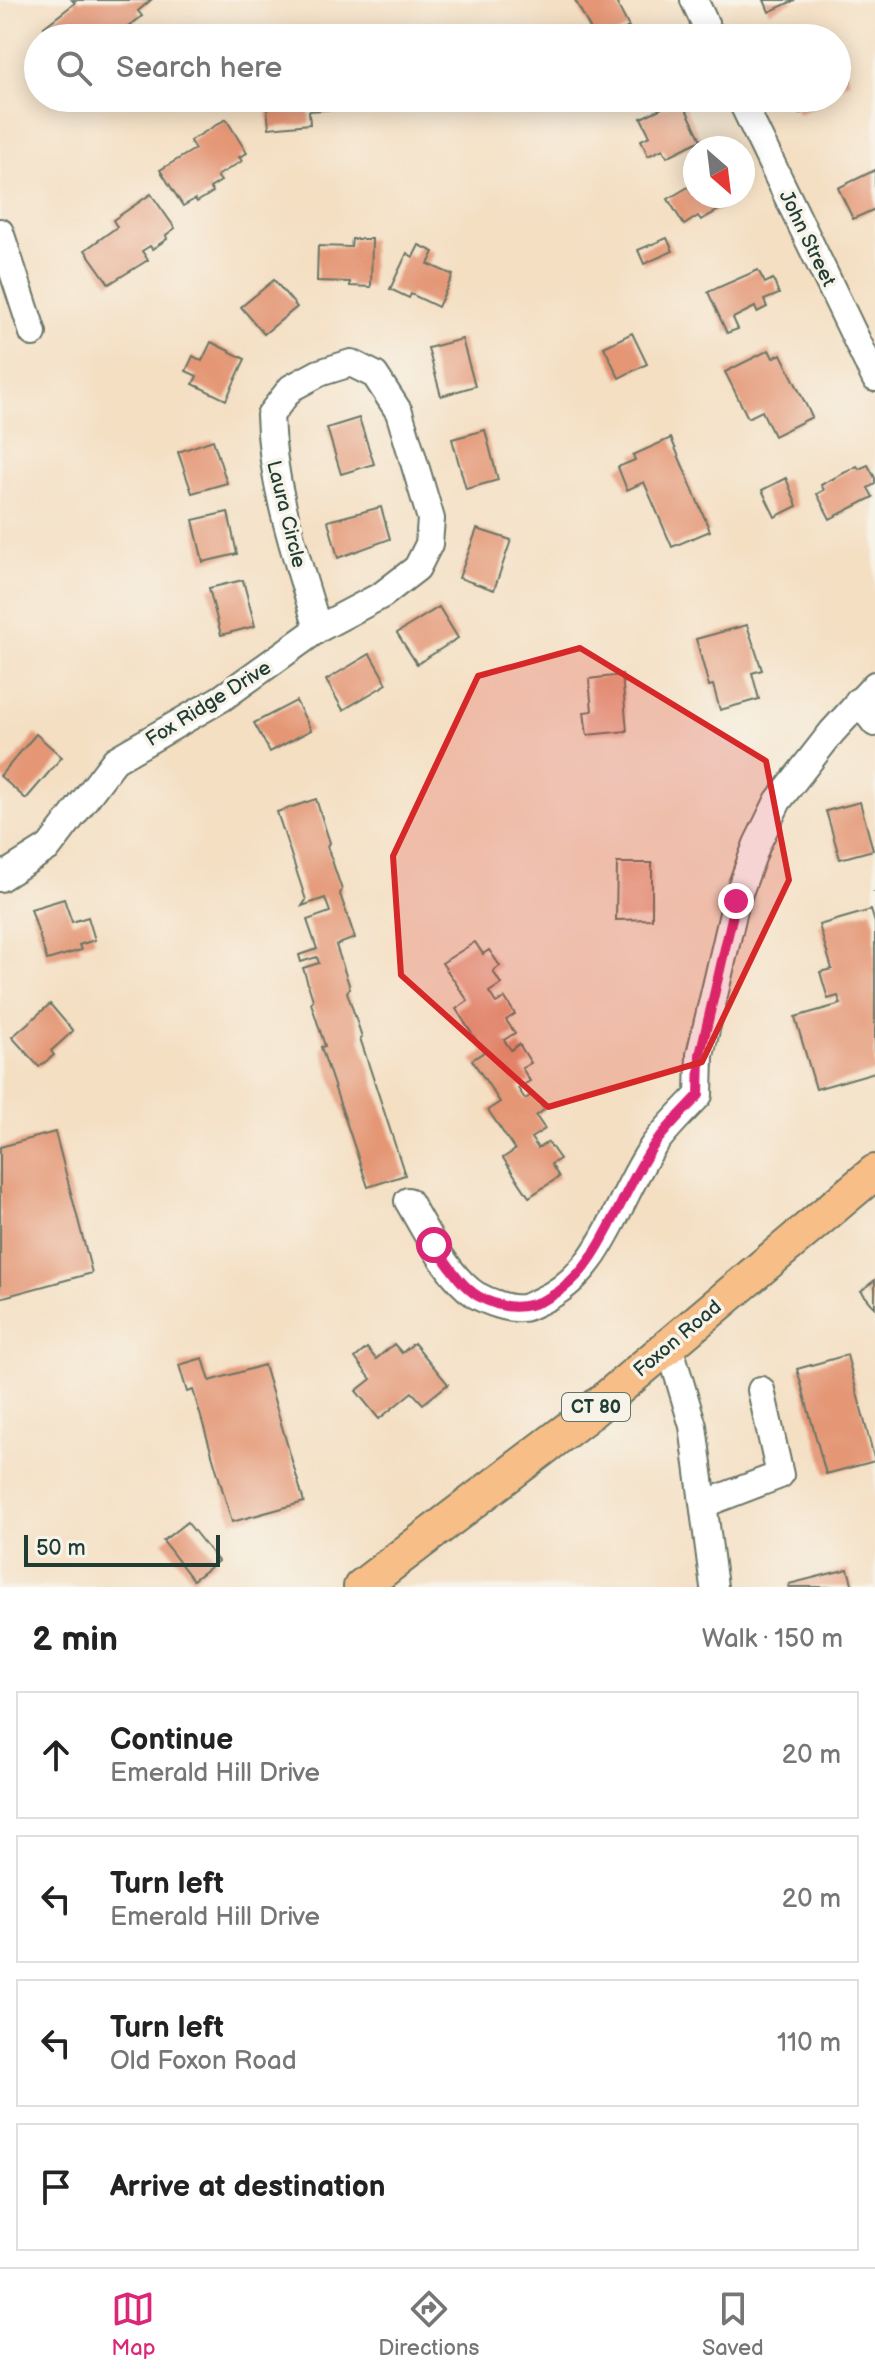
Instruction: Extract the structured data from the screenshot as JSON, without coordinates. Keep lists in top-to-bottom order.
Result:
{
  "streets": {
    "main road": ["Foxon Road", "CT 80"],
    "street": ["John Street", "Laura Circle", "Fox Ridge Drive"]
  },
  "crossings": [
    ["Laura Circle", "Fox Ridge Drive"]
  ],
  "scale_bar": "50 m",
  "north": "bottom right",
  "page": {
    "search": "Search here",
    "scale": "50 m",
    "heading": ["2 min", "Walk · 150 m"],
    "list": [
      ["Continue", "Emerald Hill Drive", "20 m"],
      ["Turn left", "Emerald Hill Drive", "20 m"],
      ["Turn left", "Old Foxon Road", "110 m"],
      "Arrive at destination"
    ],
    "nav": ["Map", "Directions", "Saved"]
  }
}
